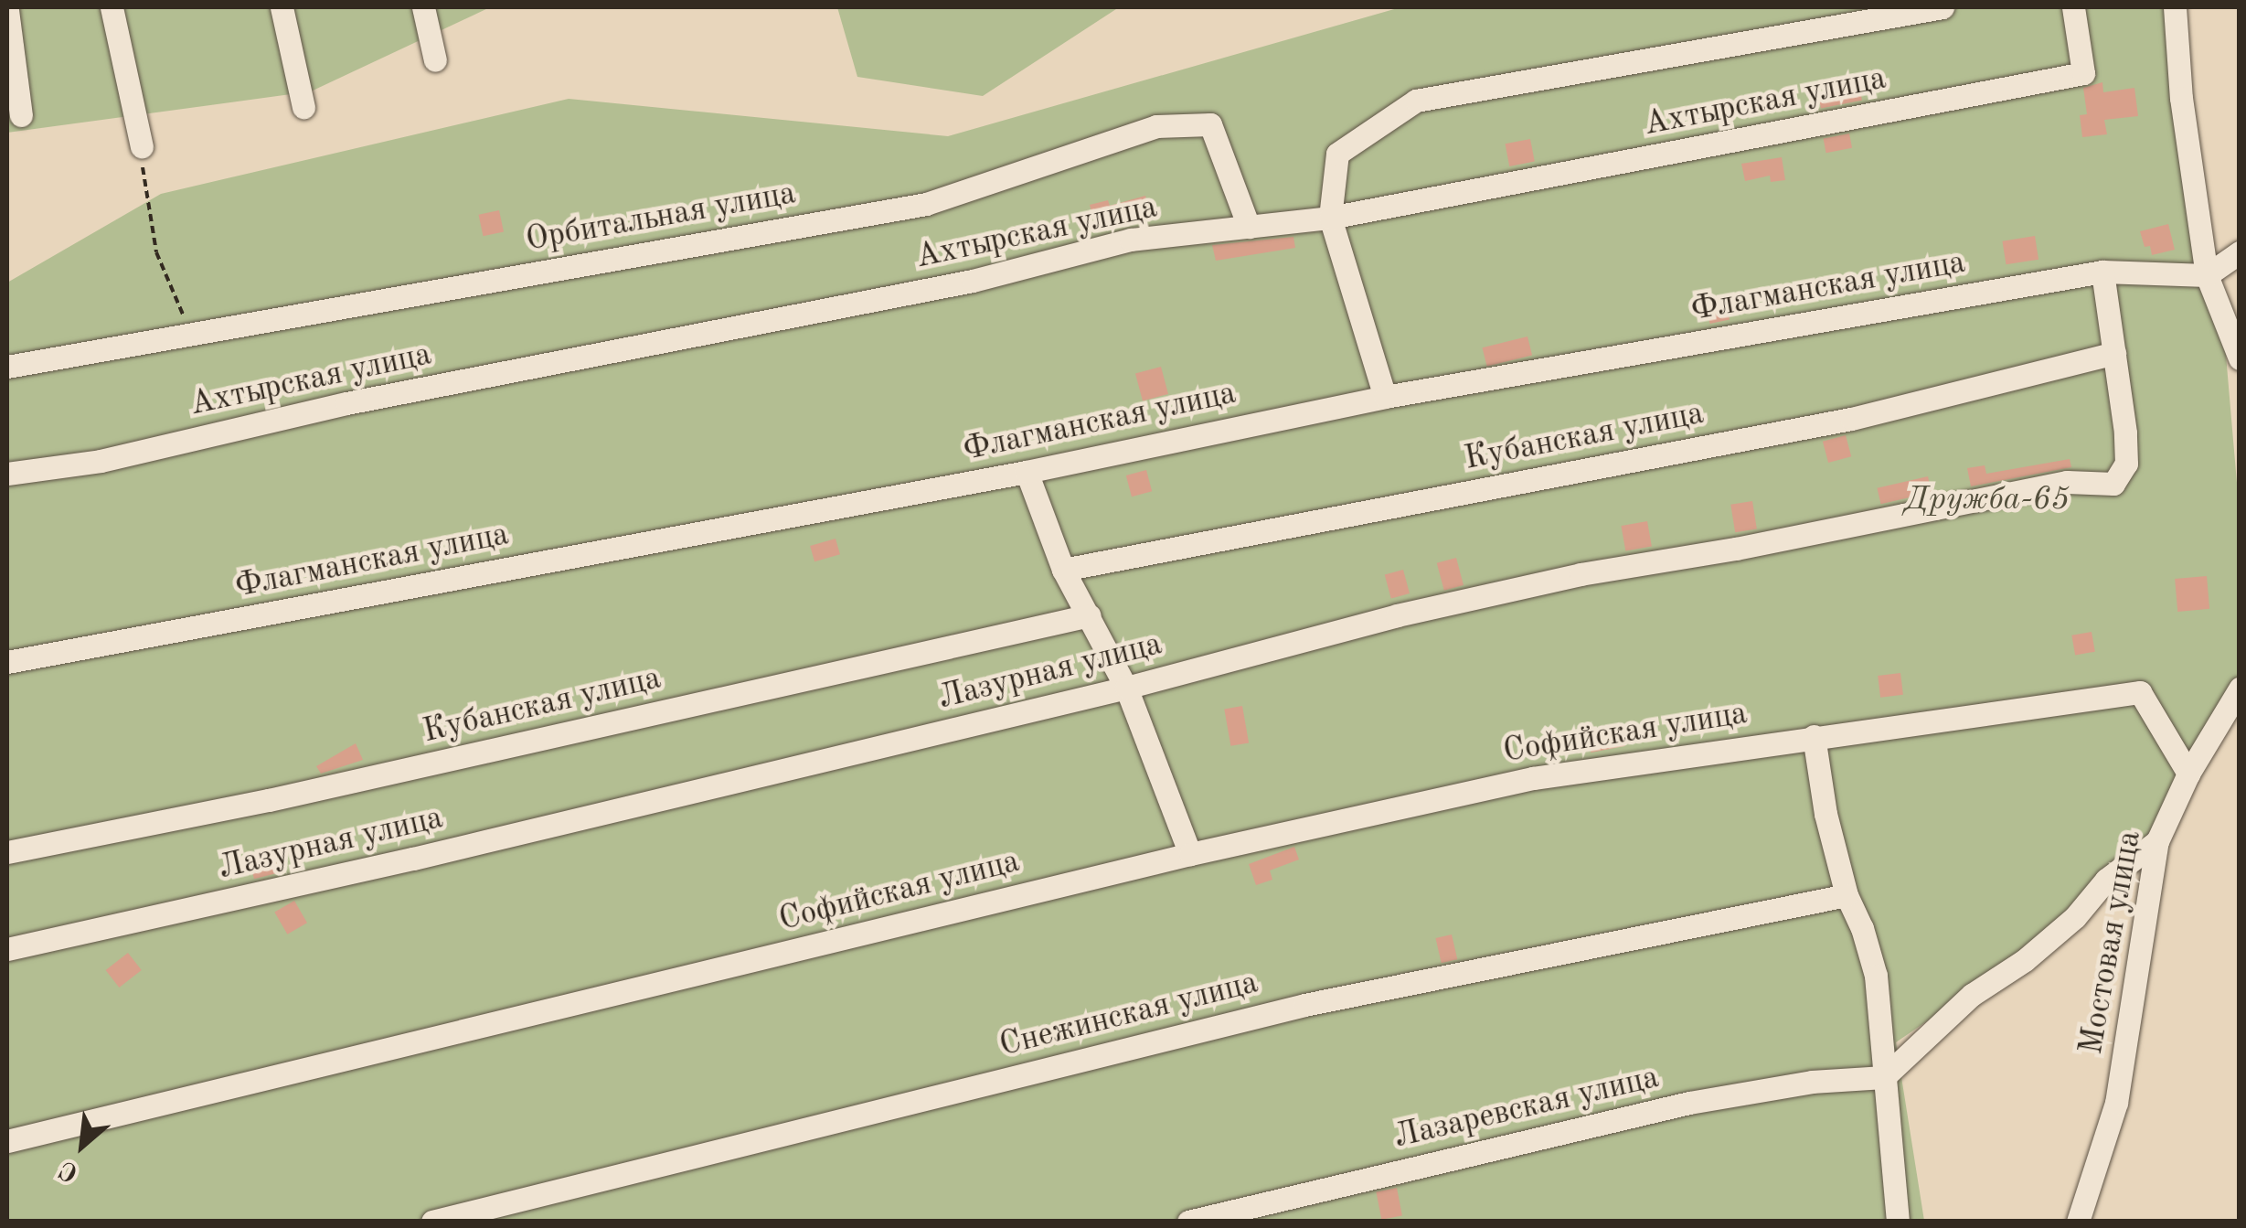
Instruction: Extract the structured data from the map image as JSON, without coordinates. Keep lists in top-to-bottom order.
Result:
{
  "streets": {
    "lane": [
      "Ахтырская улица",
      "Орбитальная улица",
      "Флагманская улица",
      "Кубанская улица",
      "Лазурная улица",
      "Софийская улица",
      "Мостовая улица",
      "Снежинская улица",
      "Лазаревская улица"
    ]
  },
  "crossings": [
    ["Ахтырская улица", "Орбитальная улица"],
    ["Кубанская улица", "Лазурная улица"],
    ["Софийская улица", "Мостовая улица"]
  ],
  "parks": ["Дружба-65"],
  "north": "bottom left"
}
